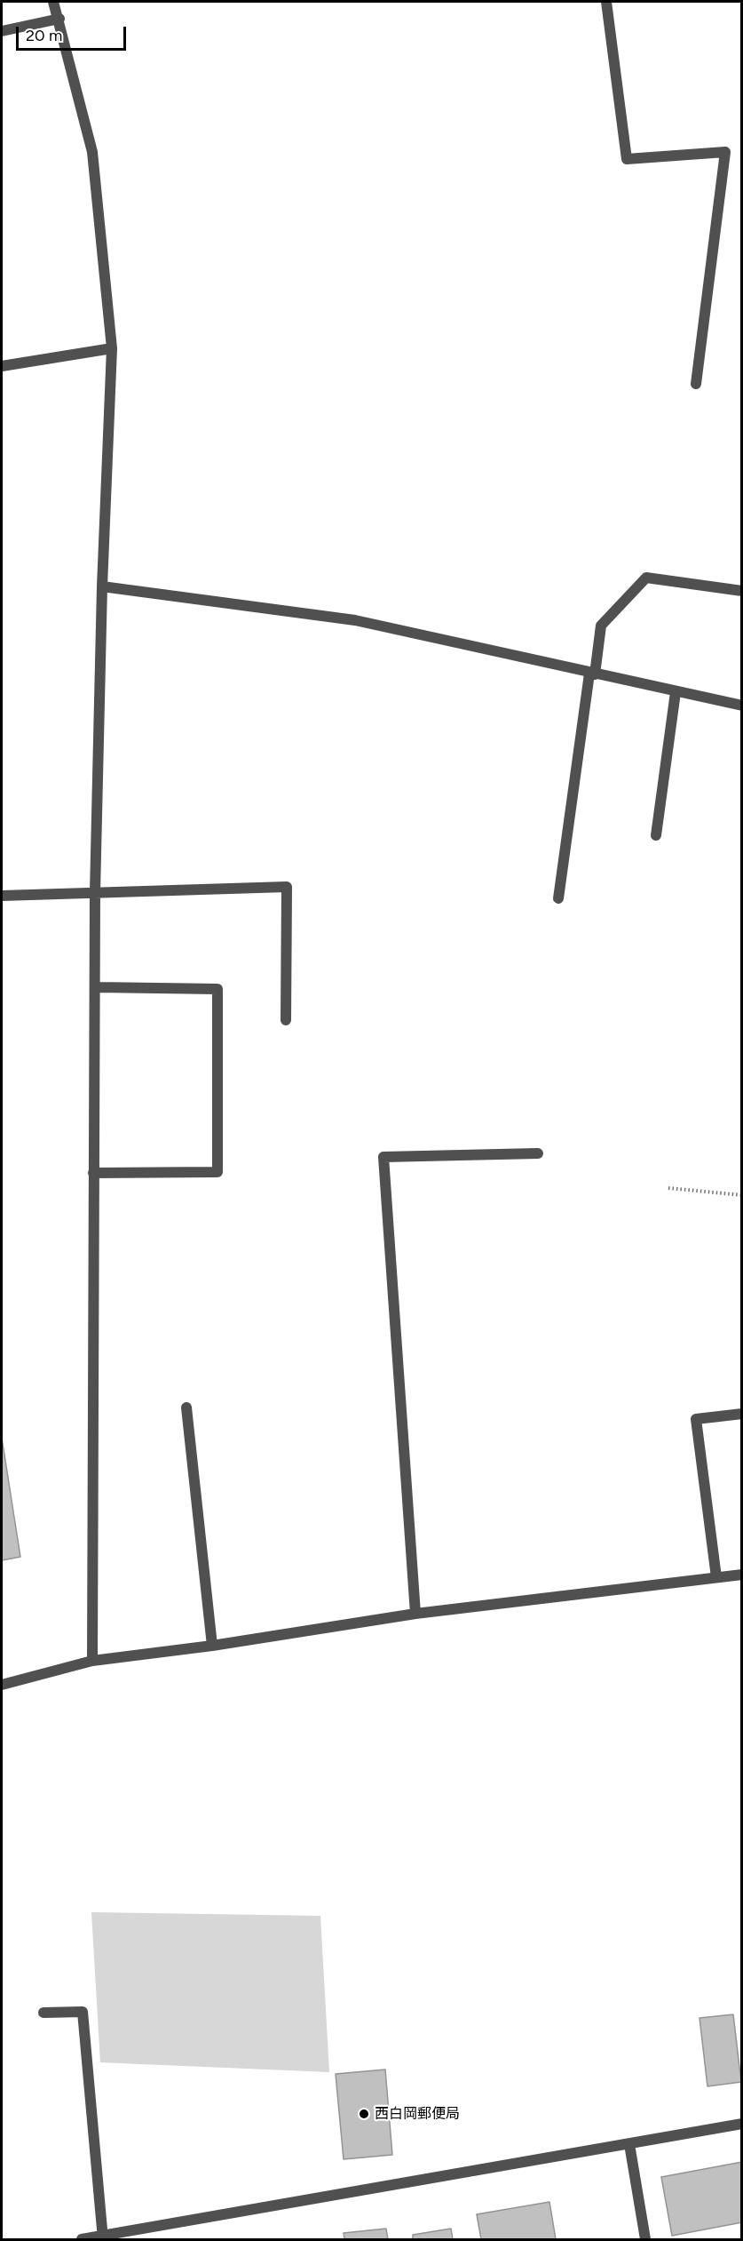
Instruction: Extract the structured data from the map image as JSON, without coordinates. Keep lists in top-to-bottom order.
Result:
{
  "places": ["西白岡郵便局"],
  "scale_bar": "20 m"
}
